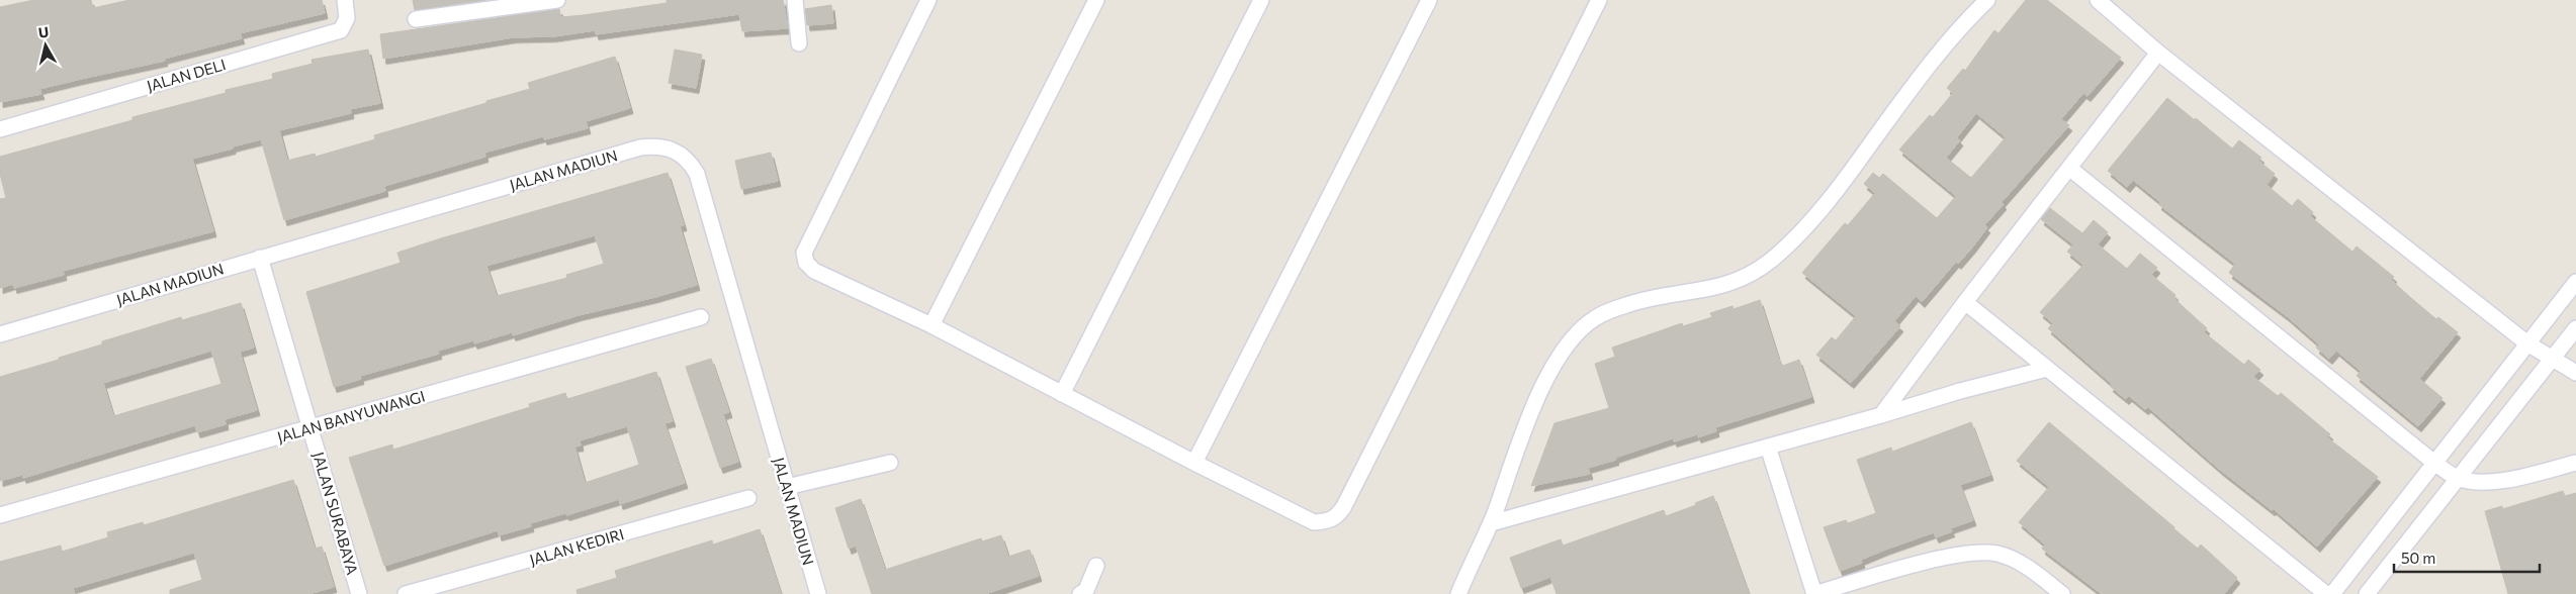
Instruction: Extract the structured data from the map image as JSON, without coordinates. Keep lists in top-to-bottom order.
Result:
{
  "streets": {
    "street": [
      "JALAN DELI",
      "JALAN MADIUN",
      "JALAN BANYUWANGI",
      "JALAN SURABAYA",
      "JALAN KEDIRI"
    ]
  },
  "crossings": [
    ["JALAN MADIUN", "JALAN SURABAYA"],
    ["JALAN BANYUWANGI", "JALAN SURABAYA"]
  ],
  "scale_bar": "50 m",
  "north": "top"
}
